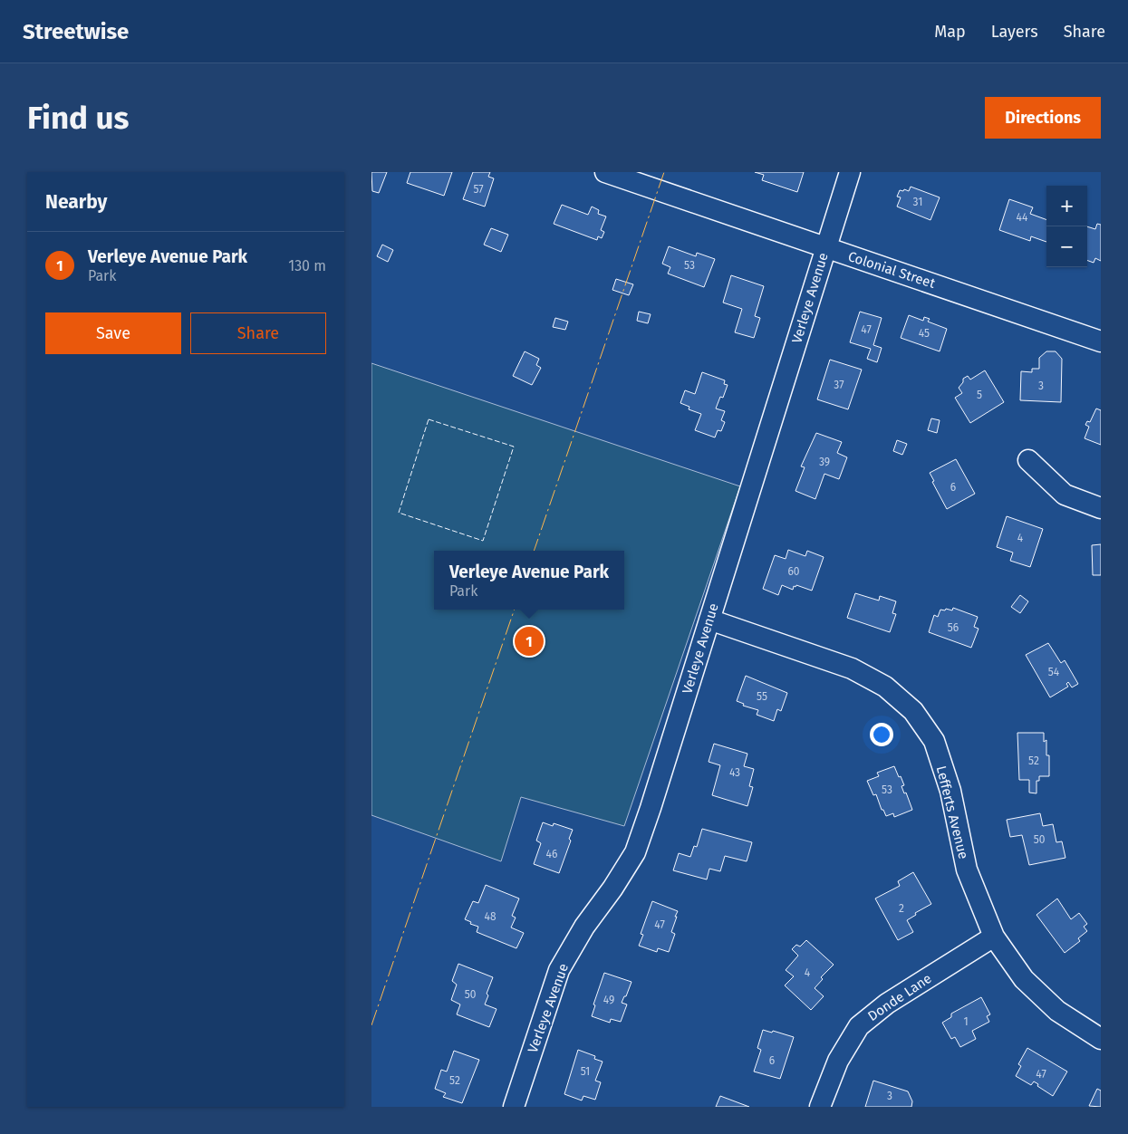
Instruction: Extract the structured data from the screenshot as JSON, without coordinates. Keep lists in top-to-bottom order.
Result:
{
  "streets": {
    "street": [
      "Colonial Street",
      "Verleye Avenue",
      "Lefferts Avenue",
      "Donde Lane"
    ]
  },
  "crossings": [
    ["Colonial Street", "Verleye Avenue"],
    ["Verleye Avenue", "Lefferts Avenue"],
    ["Lefferts Avenue", "Donde Lane"]
  ],
  "house_numbers": [
    "57",
    "31",
    "44",
    "53",
    "47",
    "45",
    "37",
    "3",
    "5",
    "39",
    "6",
    "4",
    "60",
    "56",
    "54",
    "55",
    "52",
    "43",
    "53",
    "50",
    "46",
    "2",
    "48",
    "47",
    "4",
    "50",
    "49",
    "1",
    "6",
    "51",
    "47",
    "52",
    "3"
  ],
  "page": {
    "header": "Streetwise",
    "nav": ["Map", "Layers", "Share"],
    "buttons": [
      "Directions",
      ["Save", "Share"]
    ],
    "title": "Find us",
    "heading": "Nearby",
    "map_buttons": ["+", "−"],
    "list": [
      {
        "mark": "1",
        "name": "Verleye Avenue Park",
        "note": "Park",
        "value": "130 m"
      }
    ],
    "popup": ["Verleye Avenue Park", "Park"],
    "pins": "1"
  }
}
